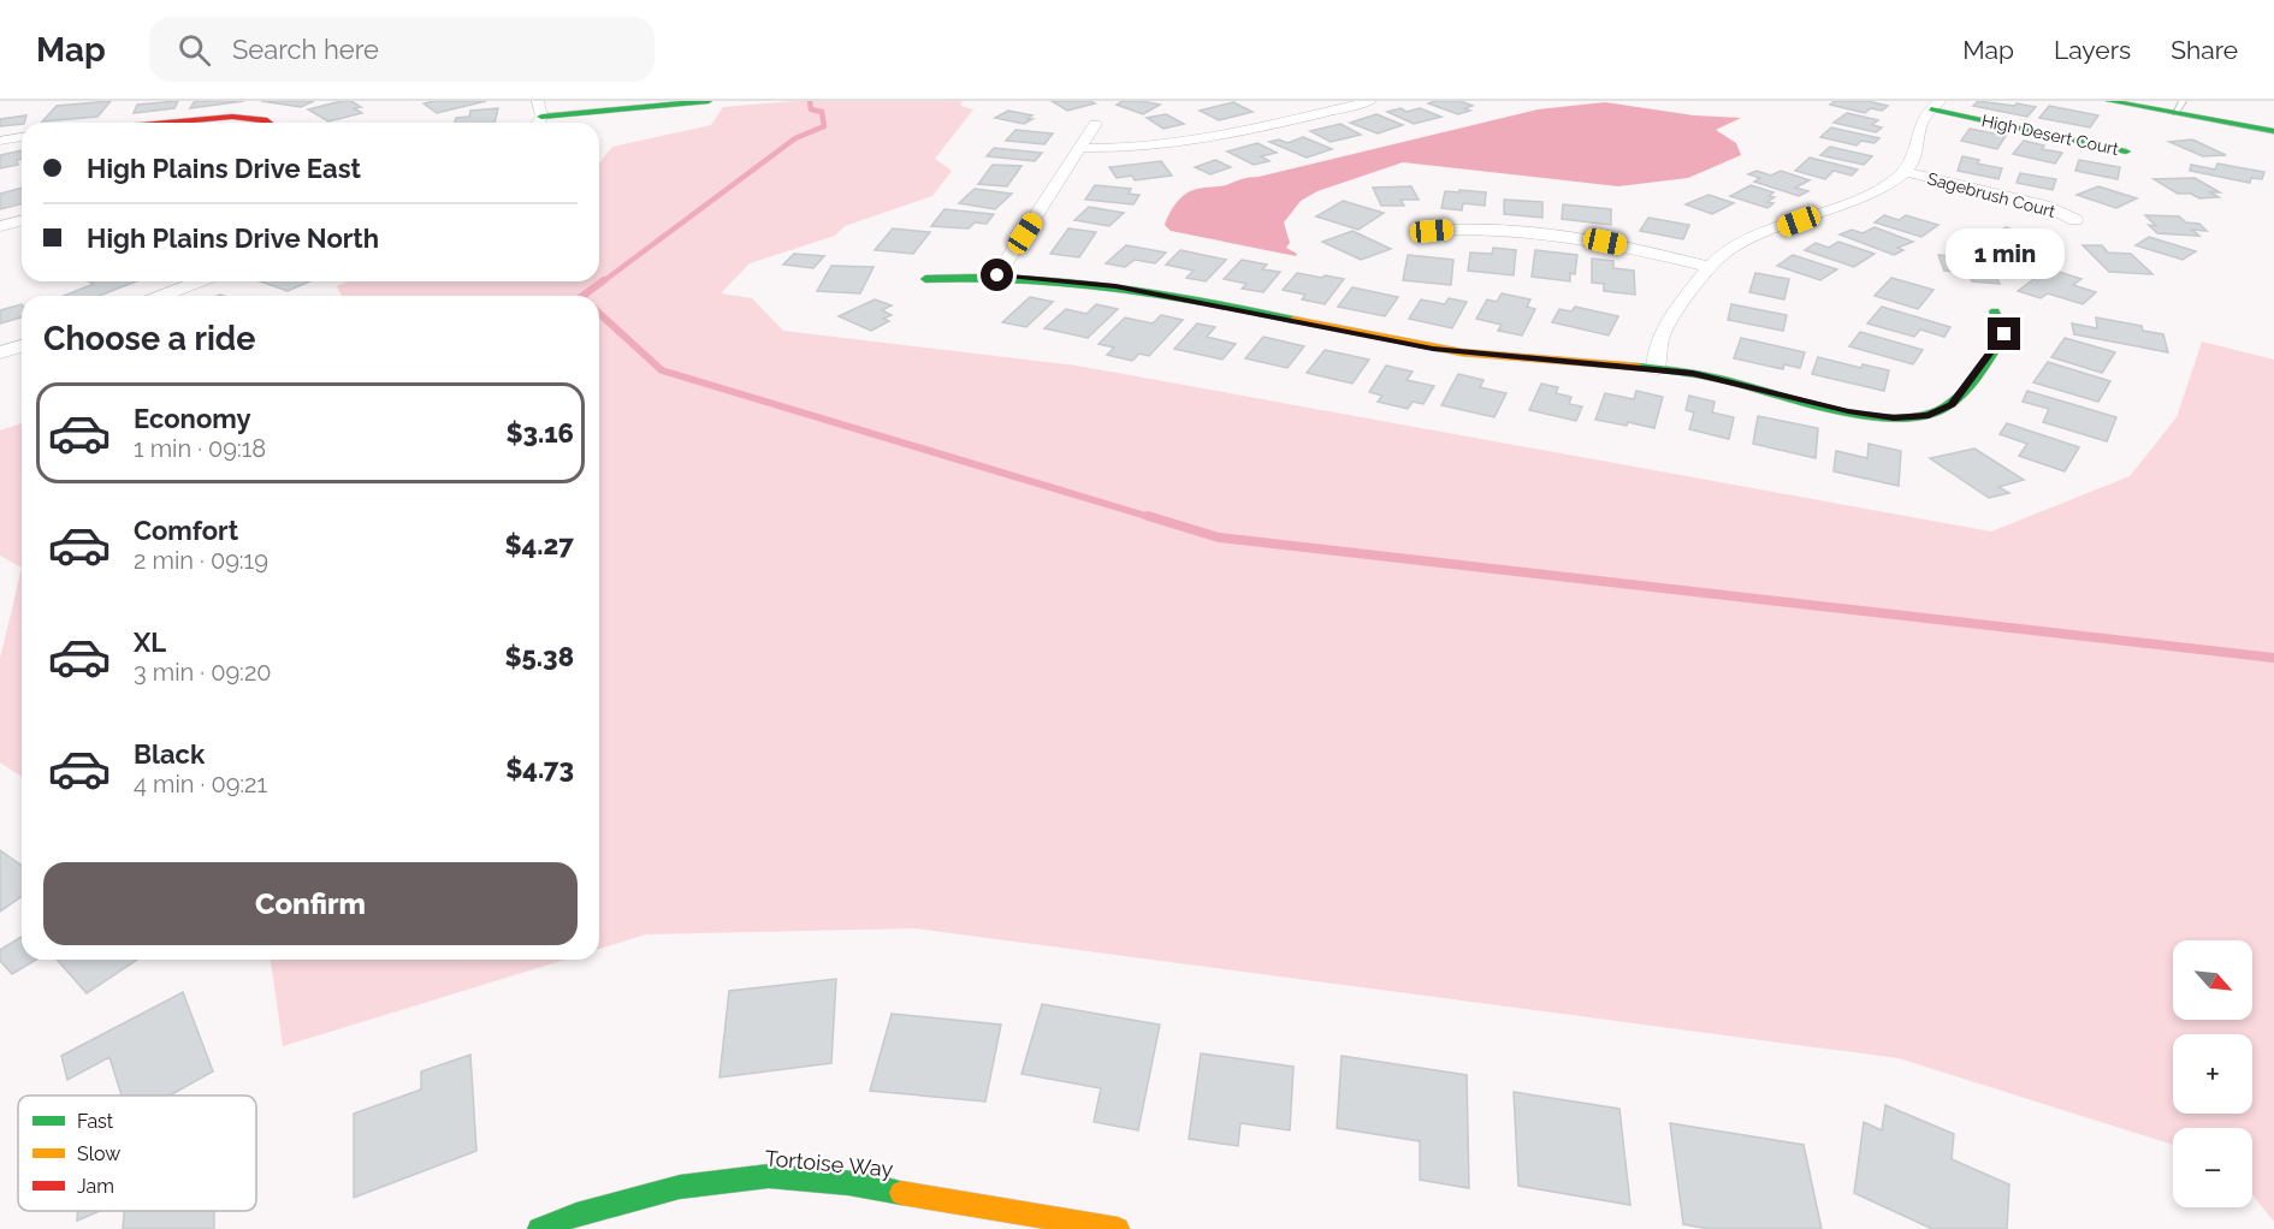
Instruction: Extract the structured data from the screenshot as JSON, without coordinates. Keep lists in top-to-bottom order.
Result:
{
  "streets": {
    "street": ["High Desert Court", "Sagebrush Court", "Tortoise Way"]
  },
  "legend": ["Fast", "Slow", "Jam"],
  "north": "bottom right",
  "page": {
    "header": "Map",
    "search": "Search here",
    "nav": ["Map", "Layers", "Share"],
    "banner": ["High Plains Drive East", "High Plains Drive North"],
    "bubble": "1 min",
    "heading": "Choose a ride",
    "list": [
      {
        "name": "Economy",
        "note": "1 min · 09:18",
        "value": "$3.16"
      },
      {
        "name": "Comfort",
        "note": "2 min · 09:19",
        "value": "$4.27"
      },
      {
        "name": "XL",
        "note": "3 min · 09:20",
        "value": "$5.38"
      },
      {
        "name": "Black",
        "note": "4 min · 09:21",
        "value": "$4.73"
      }
    ],
    "buttons": "Confirm",
    "map_buttons": ["+", "−"]
  }
}
